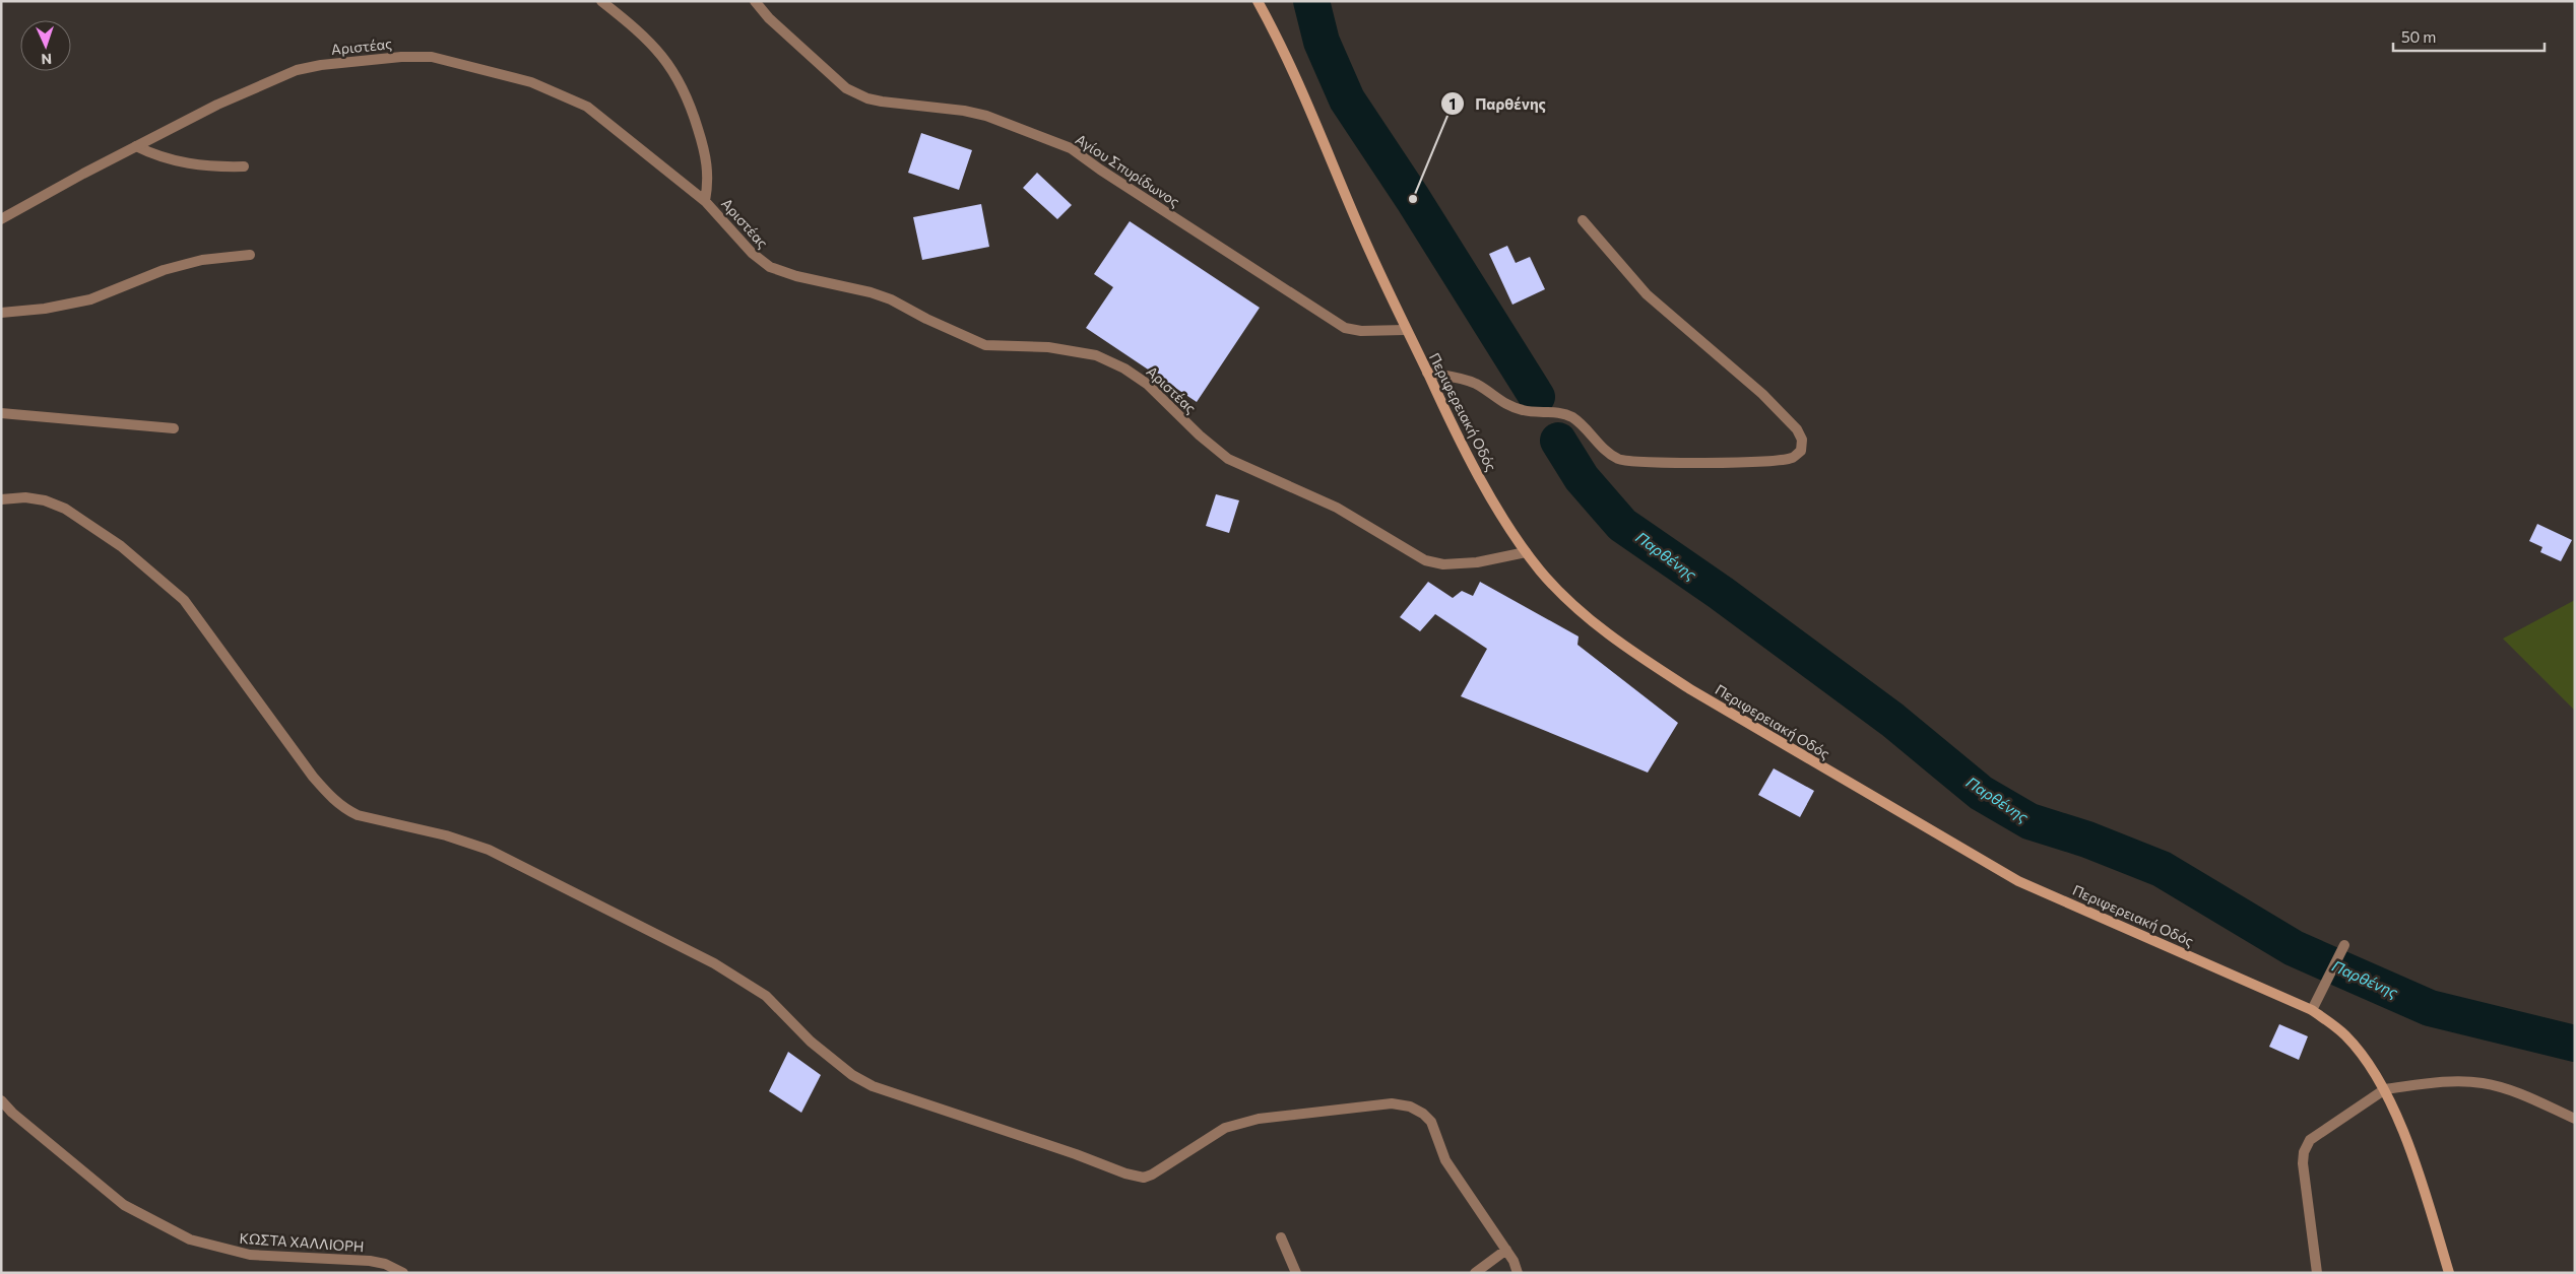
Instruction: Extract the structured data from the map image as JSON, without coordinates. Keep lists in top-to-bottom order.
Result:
{
  "streets": {
    "main road": ["Περιφερειακή Οδός"],
    "street": ["Αριστέας", "Αγίου Σπυρίδωνος", "ΚΩΣΤΑ ΧΑΛΛΙΟΡΗ"]
  },
  "crossings": [
    ["Αριστέας", "Περιφερειακή Οδός"],
    ["Αγίου Σπυρίδωνος", "Περιφερειακή Οδός"]
  ],
  "water": ["Παρθένης"],
  "places": ["Παρθένης"],
  "scale_bar": "50 m",
  "north": "bottom"
}
